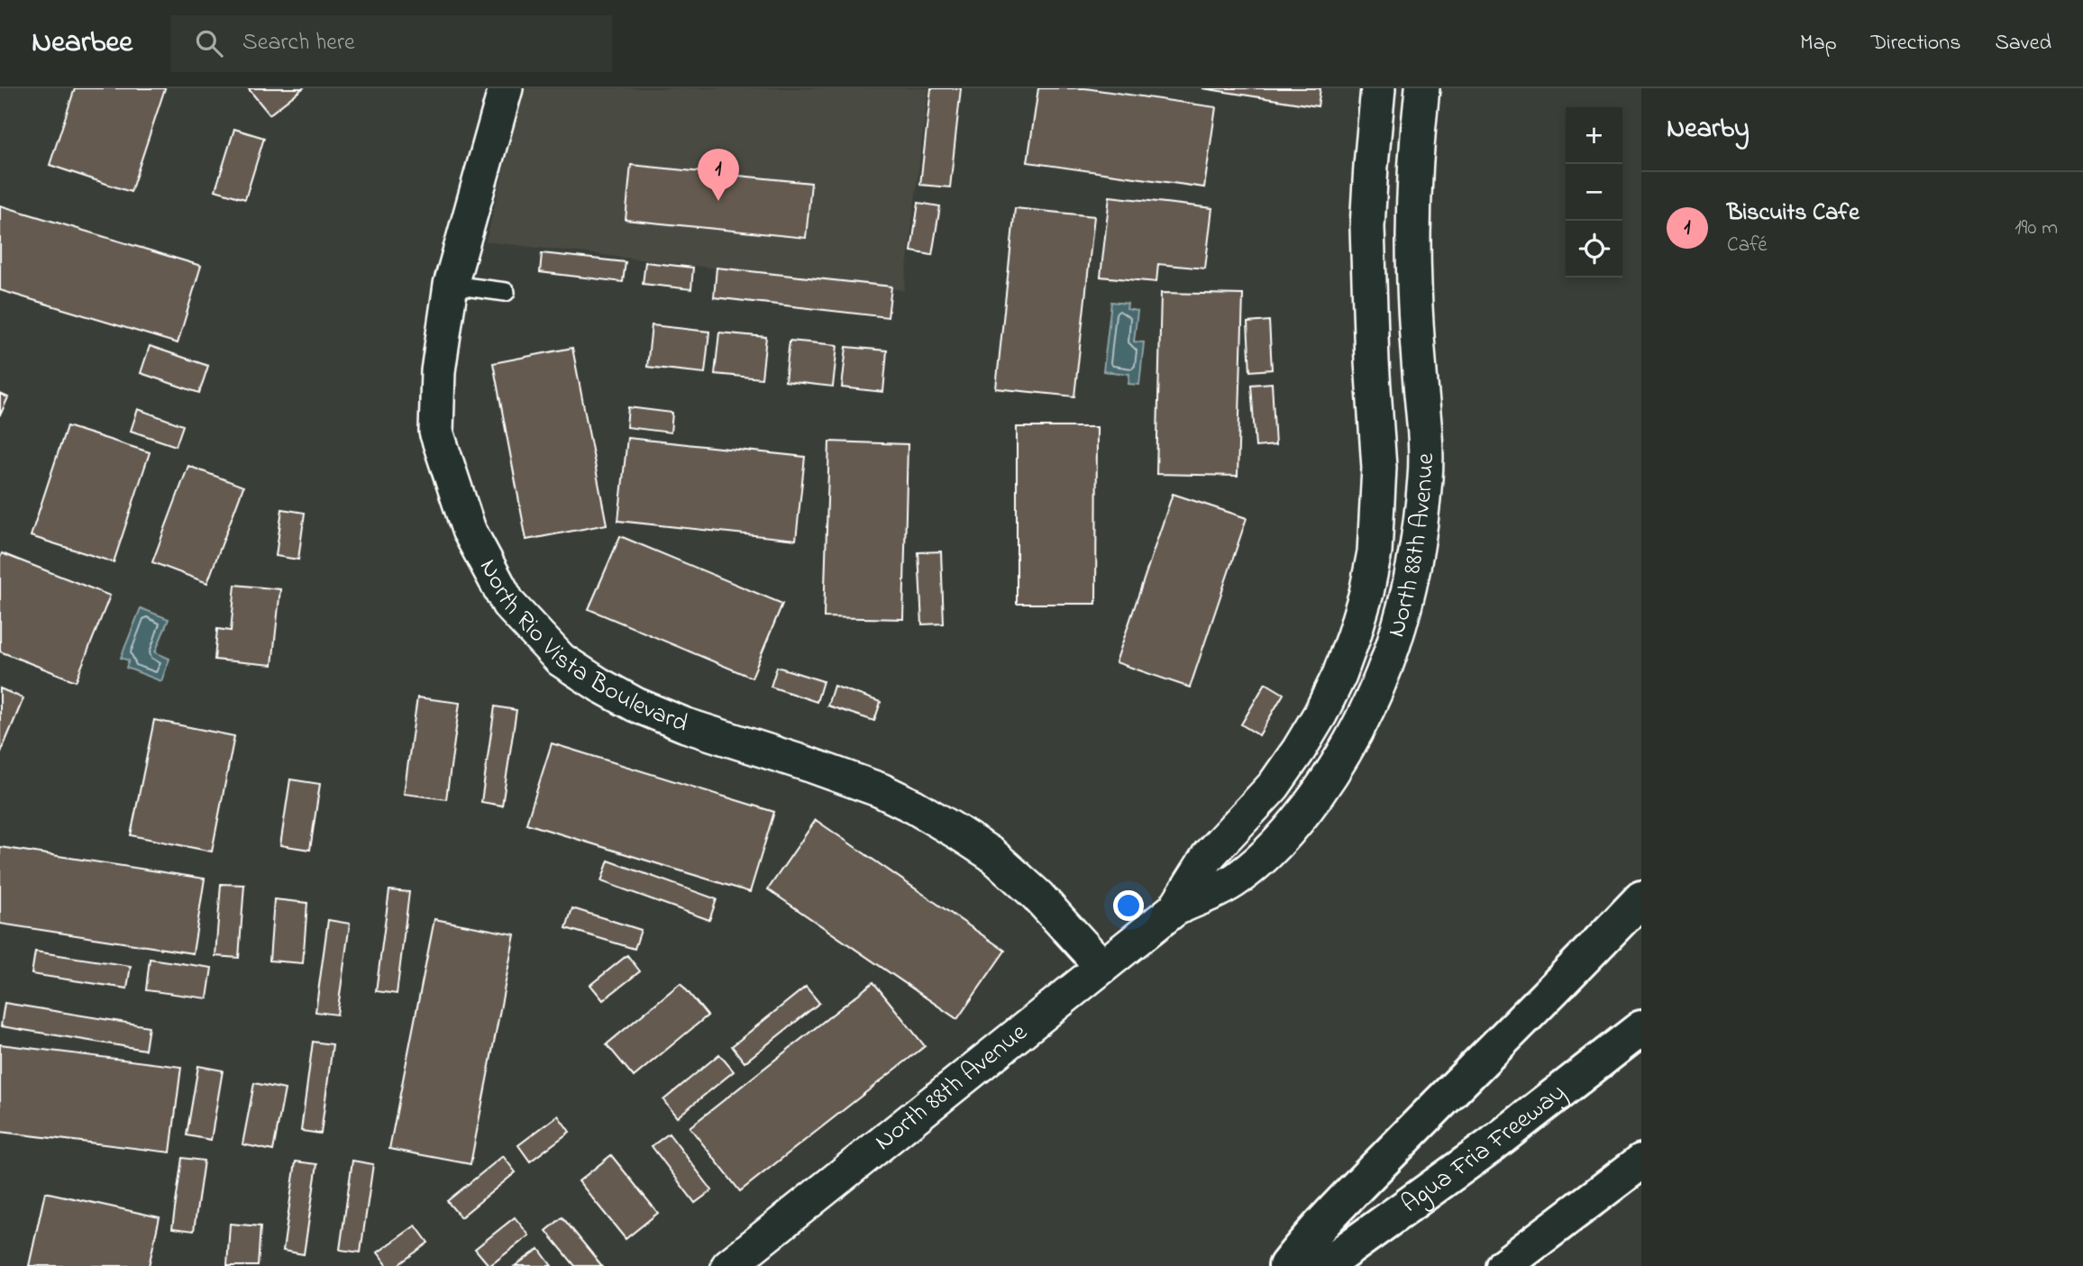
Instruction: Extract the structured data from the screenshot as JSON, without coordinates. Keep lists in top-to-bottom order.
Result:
{
  "streets": {
    "highway": ["Agua Fria Freeway"],
    "street": ["North 88th Avenue", "North Rio Vista Boulevard"]
  },
  "crossings": [
    ["North 88th Avenue", "North Rio Vista Boulevard"]
  ],
  "page": {
    "header": "Nearbee",
    "search": "Search here",
    "nav": ["Map", "Directions", "Saved"],
    "heading": "Nearby",
    "map_buttons": ["+", "−"],
    "pins": "1",
    "list": [
      {
        "mark": "1",
        "name": "Biscuits Cafe",
        "note": "Café",
        "value": "190 m"
      }
    ]
  }
}
